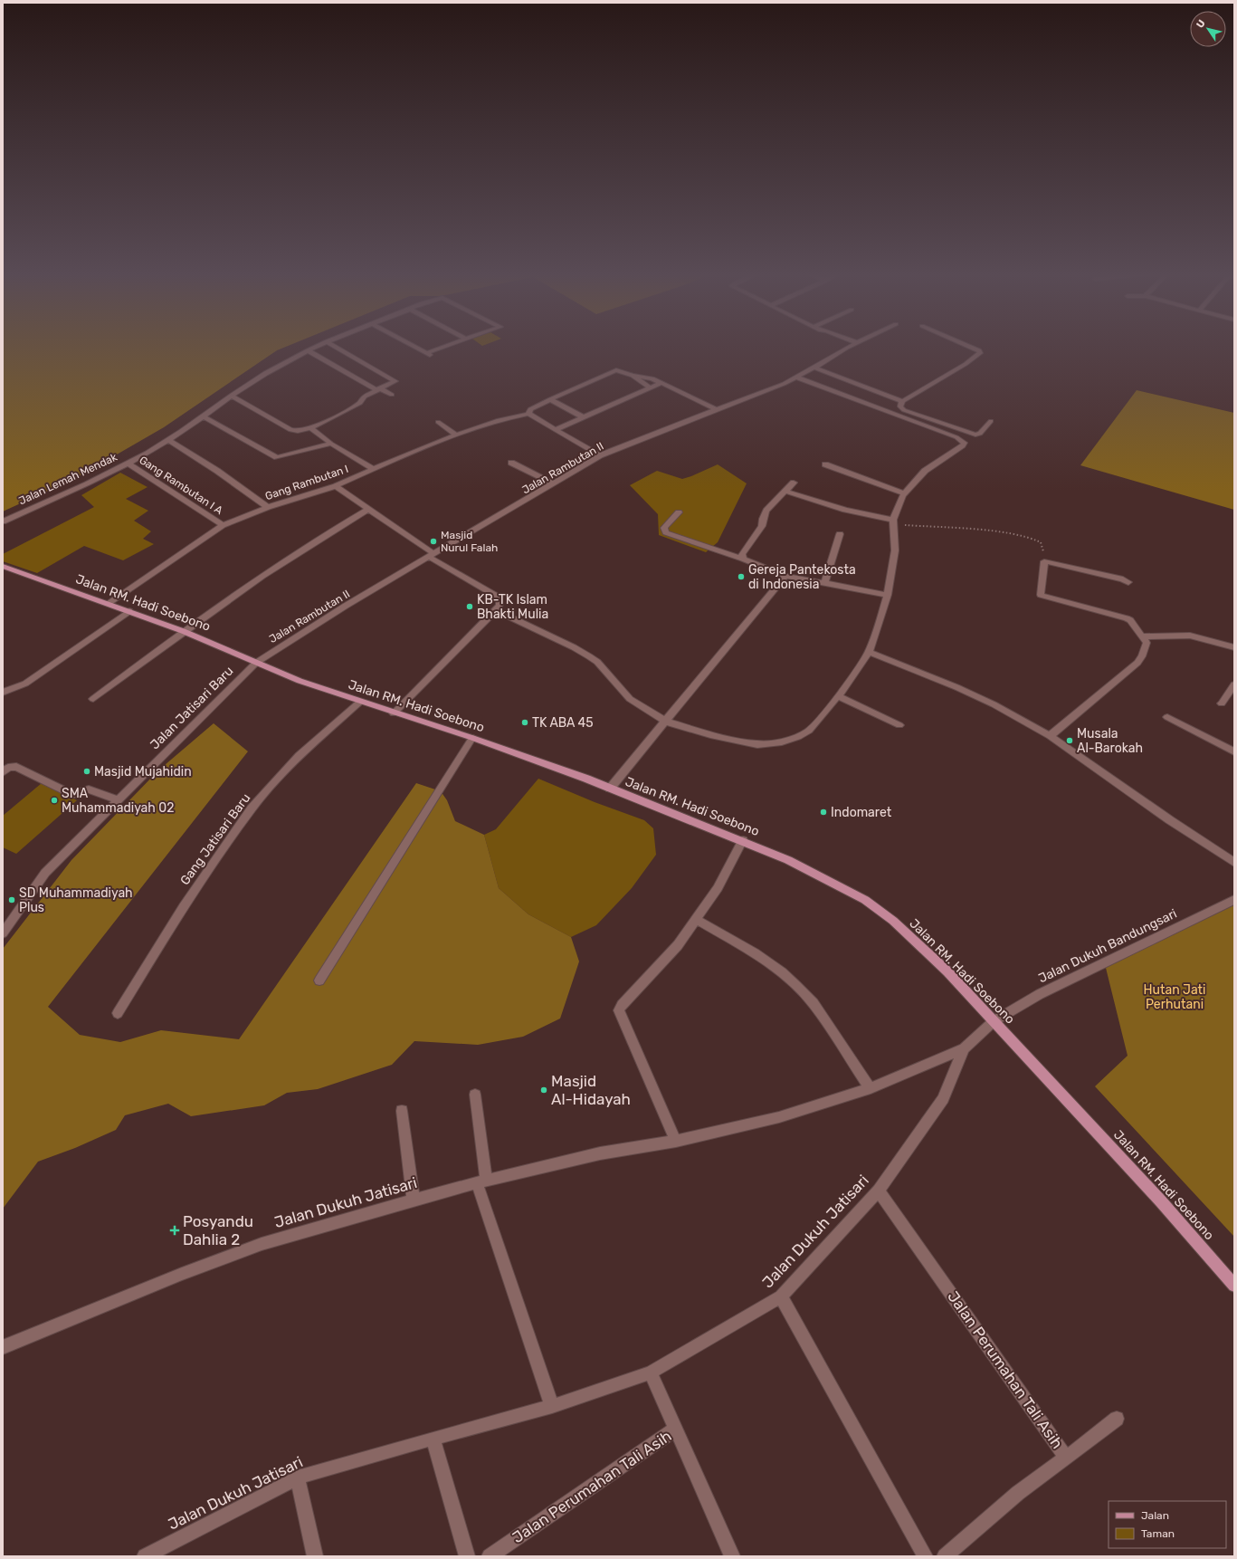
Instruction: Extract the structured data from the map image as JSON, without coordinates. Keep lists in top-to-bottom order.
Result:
{
  "streets": {
    "main road": ["Jalan RM. Hadi Soebono"],
    "street": [
      "Jalan Rambutan II",
      "Jalan Lemah Mendak",
      "Gang Rambutan I",
      "Gang Rambutan I A",
      "Jalan Jatisari Baru",
      "Gang Jatisari Baru",
      "Jalan Dukuh Bandungsari",
      "Jalan Dukuh Jatisari",
      "Jalan Perumahan Tali Asih"
    ]
  },
  "crossings": [
    ["Jalan Rambutan II", "Jalan RM. Hadi Soebono"],
    ["Jalan Rambutan II", "Jalan Jatisari Baru"],
    ["Jalan Lemah Mendak", "Gang Rambutan I A"],
    ["Gang Rambutan I", "Gang Rambutan I A"],
    ["Gang Rambutan I", "Jalan RM. Hadi Soebono"],
    ["Jalan RM. Hadi Soebono", "Jalan Jatisari Baru"],
    ["Jalan RM. Hadi Soebono", "Gang Jatisari Baru"],
    ["Jalan RM. Hadi Soebono", "Jalan Dukuh Bandungsari"],
    ["Jalan RM. Hadi Soebono", "Jalan Dukuh Jatisari"],
    ["Jalan Dukuh Bandungsari", "Jalan Dukuh Jatisari"],
    ["Jalan Dukuh Jatisari", "Jalan Perumahan Tali Asih"]
  ],
  "parks": ["Hutan Jati Perhutani"],
  "places": {
    "other": [
      "Masjid Nurul Falah",
      "Gereja Pantekosta di Indonesia",
      "KB-TK Islam Bhakti Mulia",
      "TK ABA 45",
      "Musala Al-Barokah",
      "Masjid Mujahidin",
      "SMA Muhammadiyah 02",
      "Indomaret",
      "SD Muhammadiyah Plus",
      "Masjid Al-Hidayah"
    ],
    "health": ["Posyandu Dahlia 2"]
  },
  "legend": ["Jalan", "Taman"],
  "north": "top left"
}
